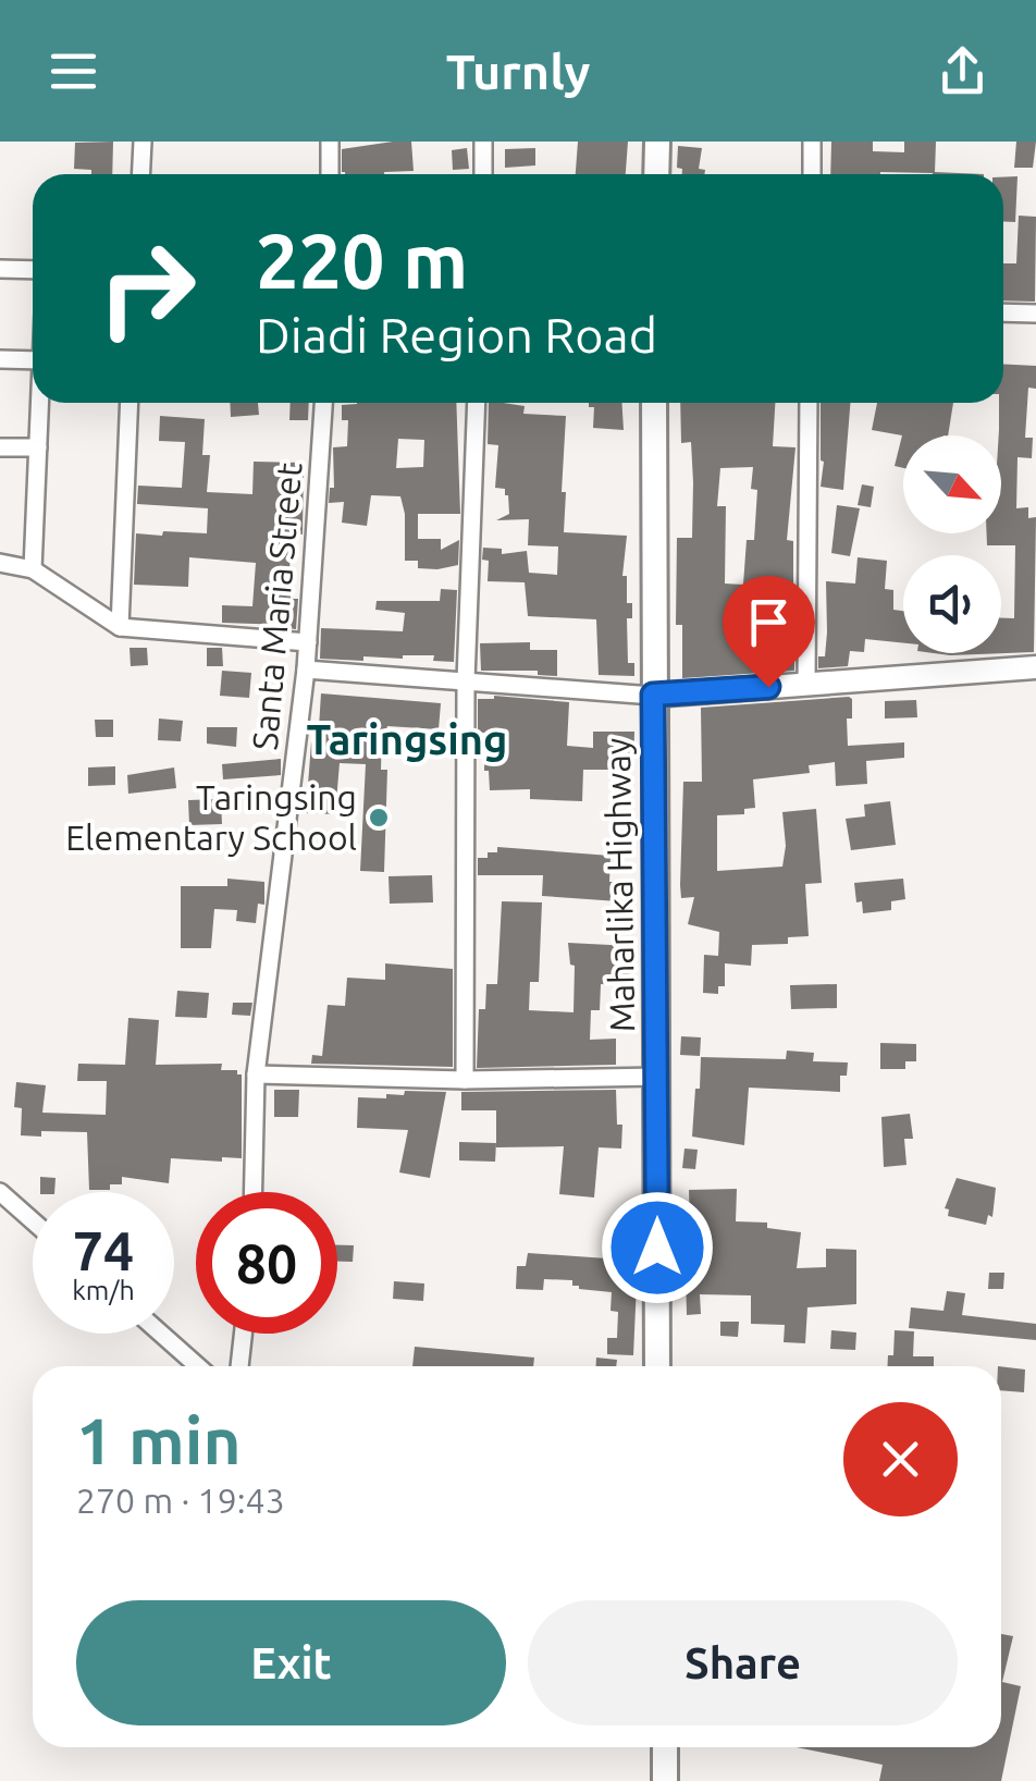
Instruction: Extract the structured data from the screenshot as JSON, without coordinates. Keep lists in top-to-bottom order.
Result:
{
  "streets": {
    "highway": ["Maharlika Highway"],
    "street": ["Santa Maria Street"]
  },
  "districts": ["Taringsing"],
  "places": ["Taringsing Elementary School"],
  "north": "bottom right",
  "page": {
    "header": "Turnly",
    "turn": ["220 m", "Diadi Region Road"],
    "speed": "74 km/h",
    "limit": "80",
    "heading": ["1 min", "270 m · 19:43"],
    "buttons": ["Exit", "Share"]
  }
}
